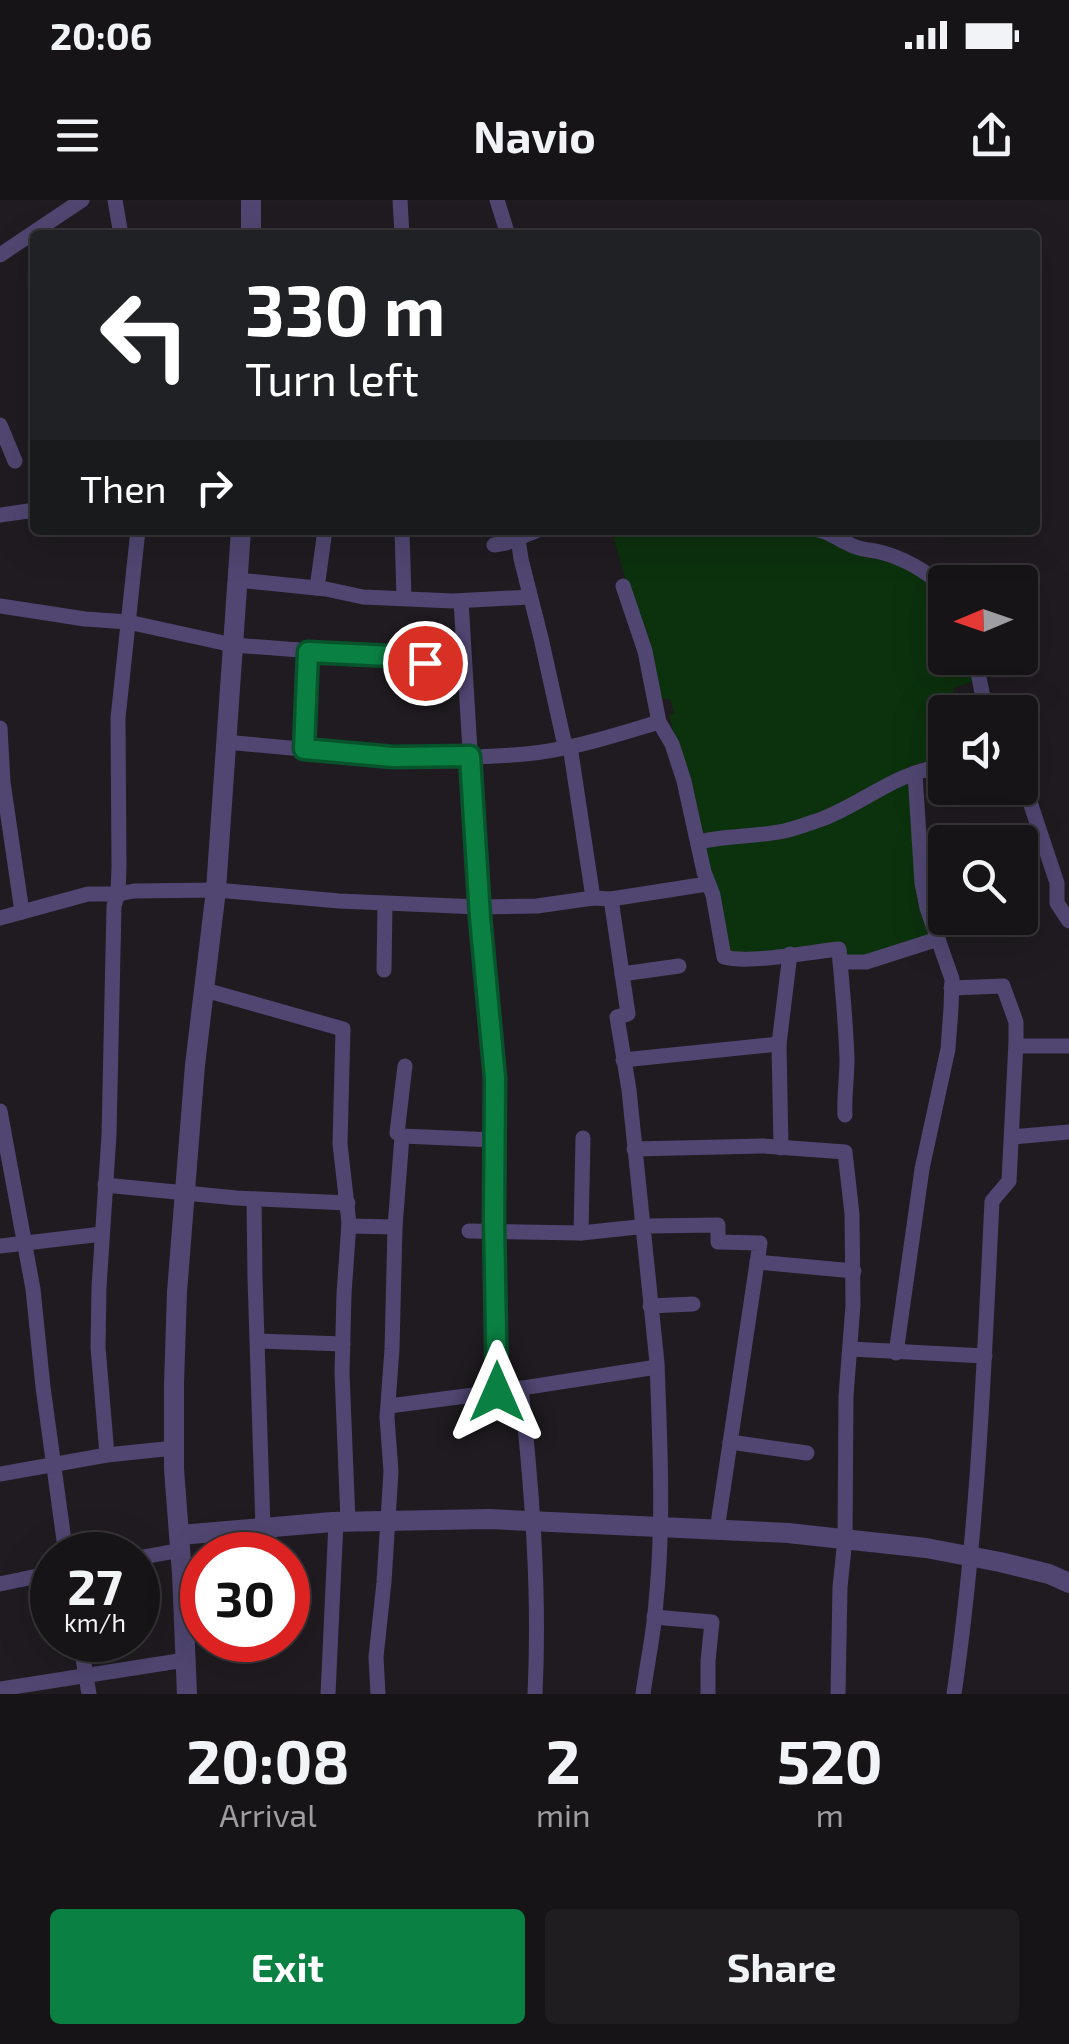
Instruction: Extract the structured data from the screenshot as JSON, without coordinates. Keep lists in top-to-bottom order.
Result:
{
  "north": "left",
  "page": {
    "status": "20:06",
    "header": "Navio",
    "turn": ["330 m", "Turn left"],
    "then": "Then",
    "speed": "27 km/h",
    "limit": "30",
    "eta": [
      "20:08",
      "Arrival",
      "2",
      "min",
      "520",
      "m"
    ],
    "buttons": ["Exit", "Share"]
  }
}
